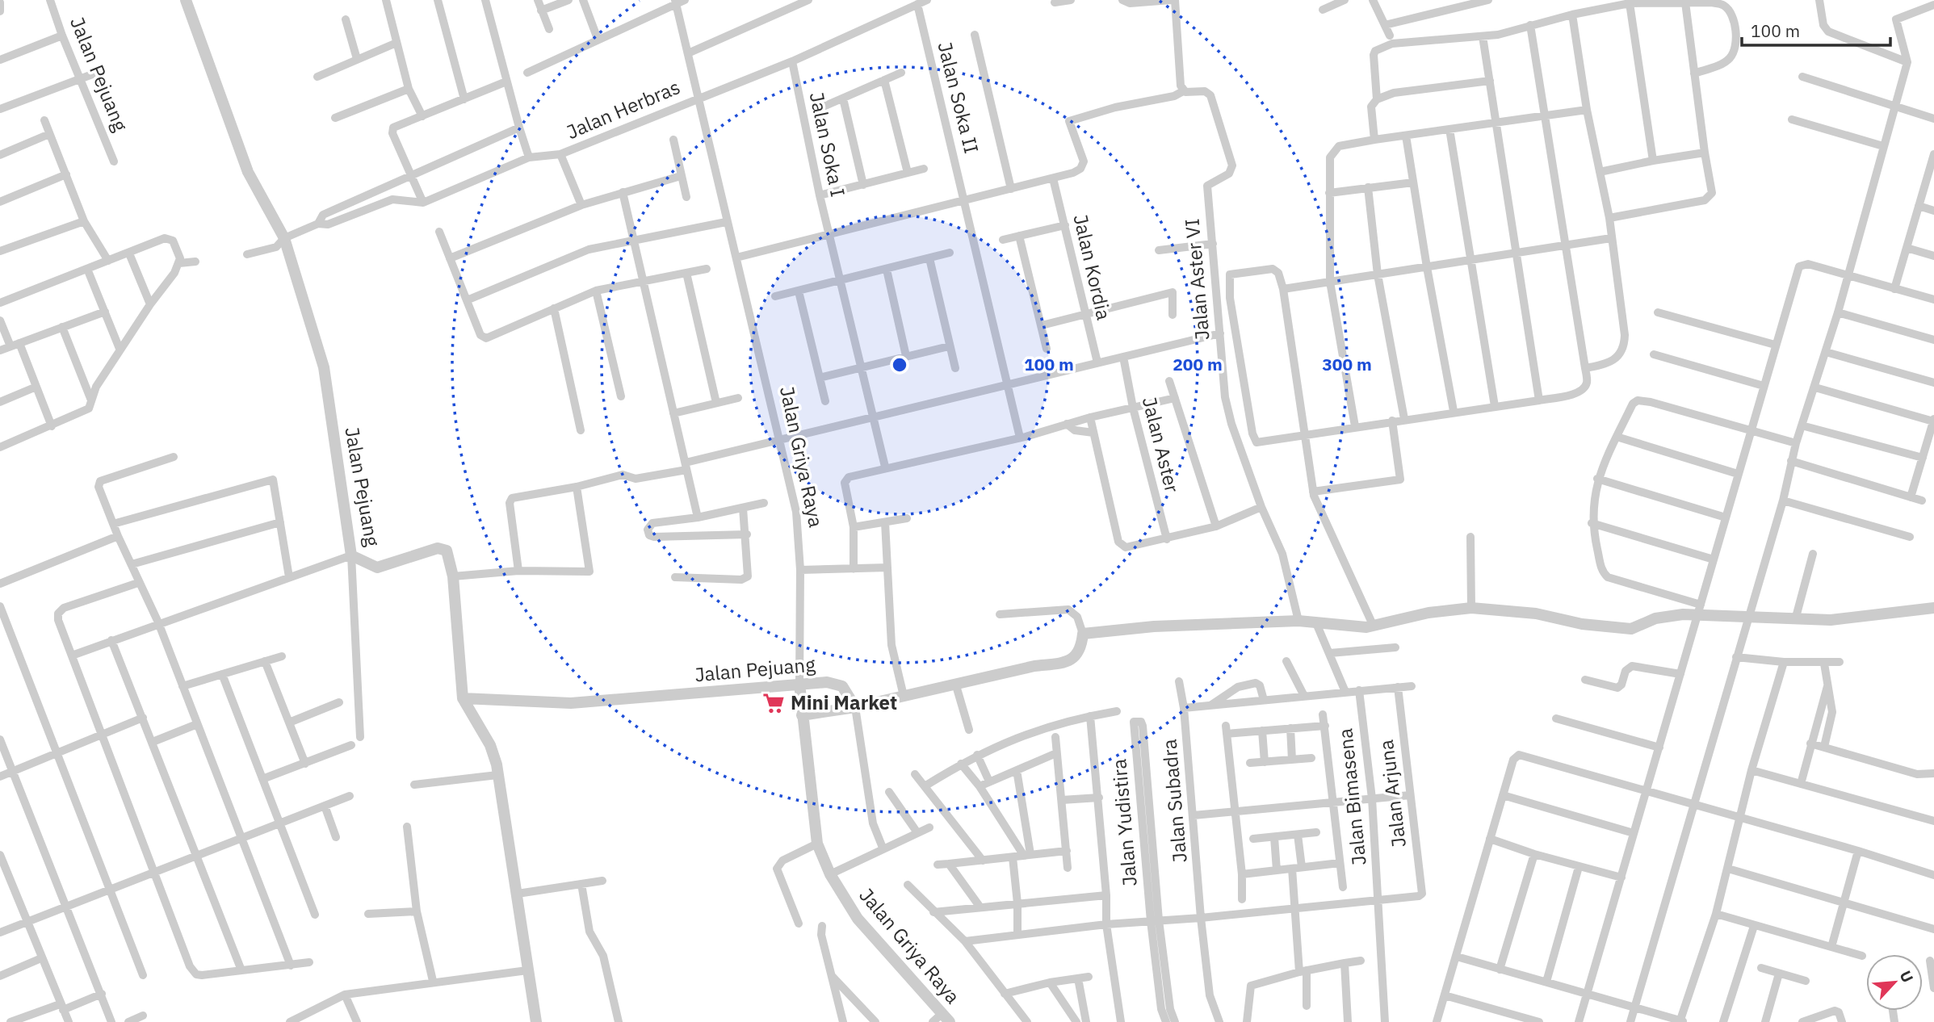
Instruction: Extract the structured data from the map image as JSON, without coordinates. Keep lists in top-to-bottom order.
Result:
{
  "streets": {
    "street": [
      "Jalan Pejuang",
      "Jalan Soka II",
      "Jalan Herbras",
      "Jalan Soka I",
      "Jalan Kordia",
      "Jalan Aster VI",
      "Jalan Aster",
      "Jalan Griya Raya",
      "Jalan Arjuna",
      "Jalan Bimasena",
      "Jalan Subadra",
      "Jalan Yudistira"
    ]
  },
  "crossings": [
    ["Jalan Pejuang", "Jalan Griya Raya"],
    ["Jalan Soka II", "Jalan Herbras"],
    ["Jalan Herbras", "Jalan Soka I"],
    ["Jalan Herbras", "Jalan Griya Raya"],
    ["Jalan Arjuna", "Jalan Bimasena"]
  ],
  "places": {
    "supermarket": ["Mini Market"]
  },
  "scale_bar": "100 m",
  "north": "top right",
  "rings": ["100 m", "200 m", "300 m"]
}
